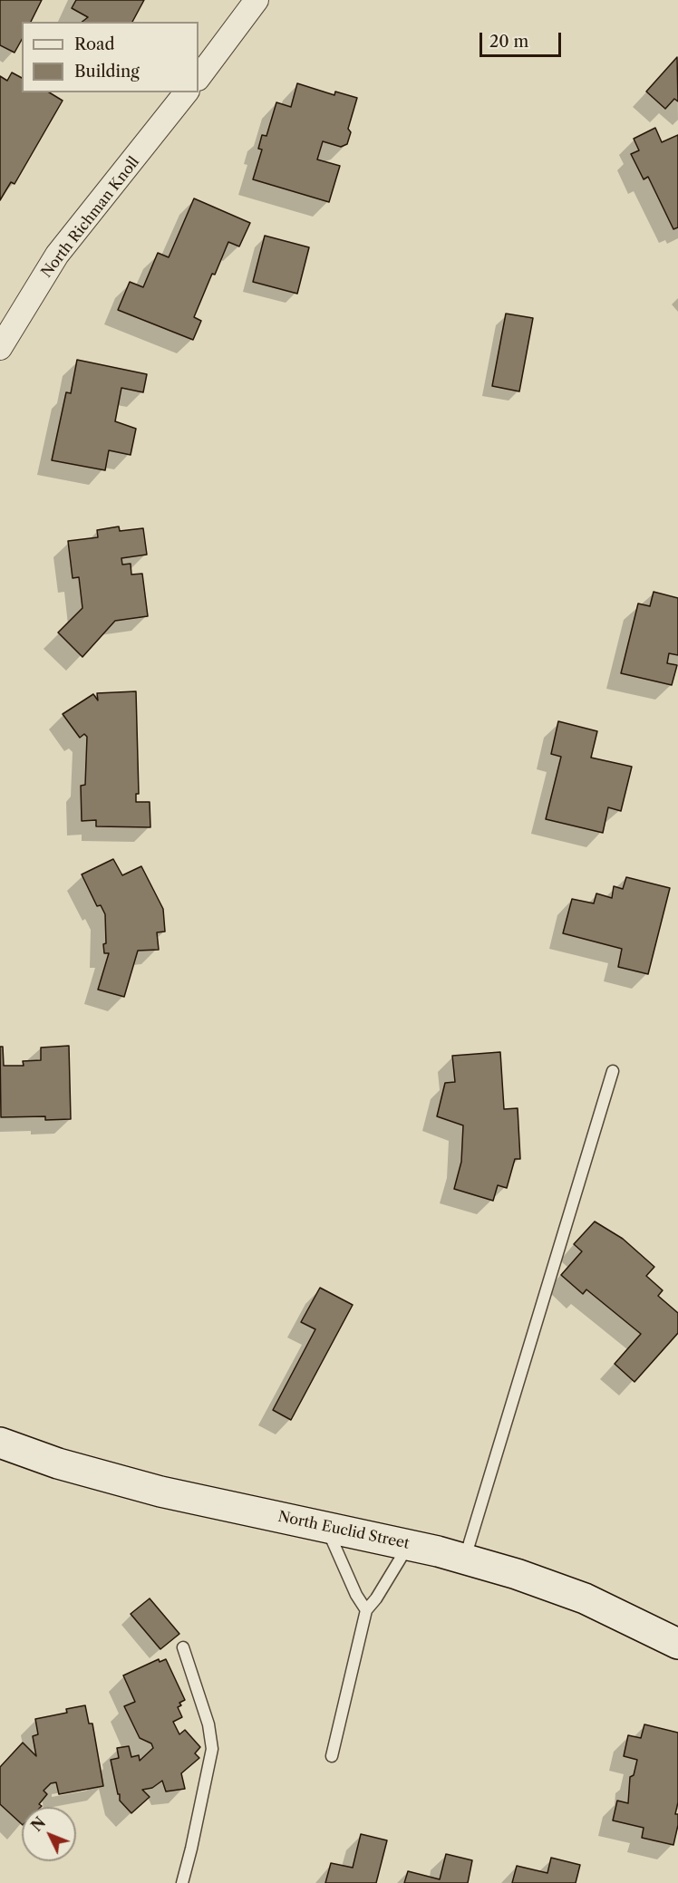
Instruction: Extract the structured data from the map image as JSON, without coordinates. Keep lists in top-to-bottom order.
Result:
{
  "streets": {
    "main road": ["North Euclid Street"],
    "street": ["North Richman Knoll"]
  },
  "legend": ["Road", "Building"],
  "scale_bar": "20 m",
  "north": "top left"
}
